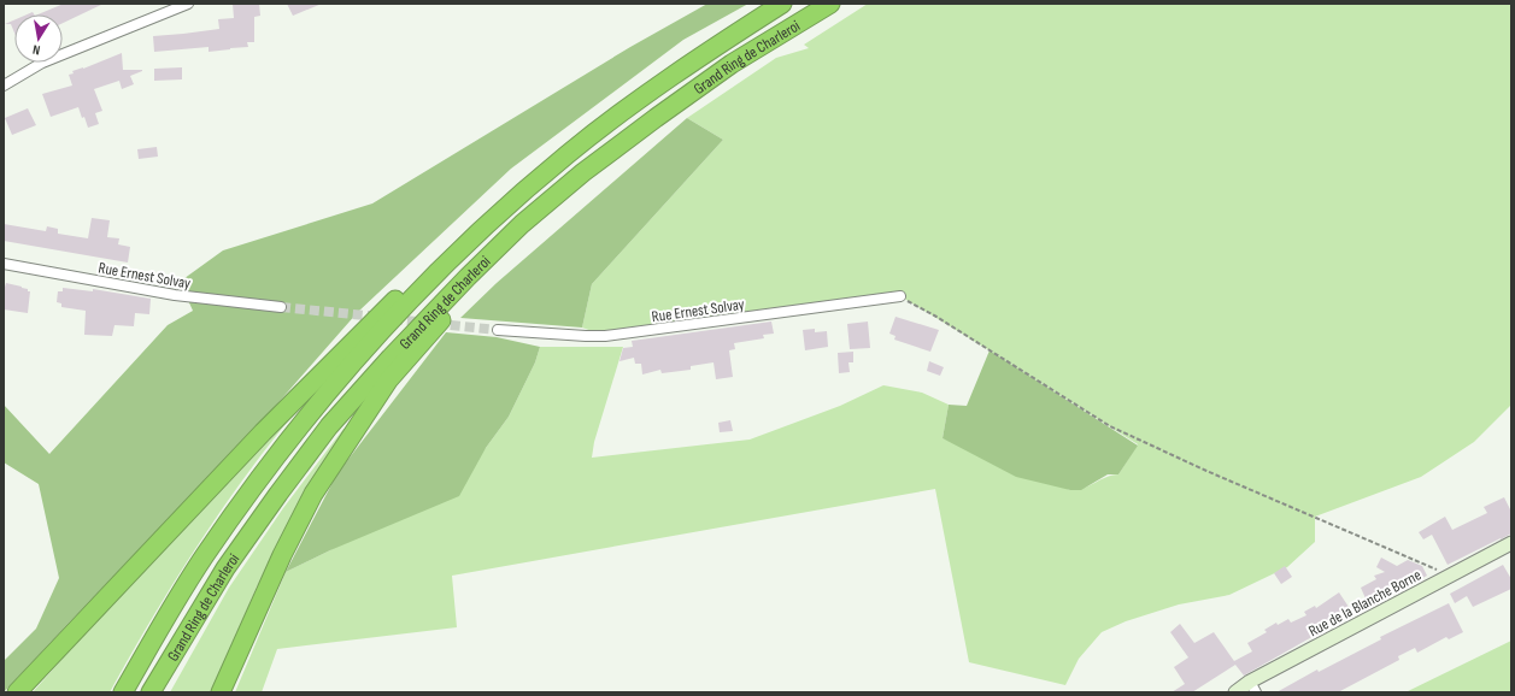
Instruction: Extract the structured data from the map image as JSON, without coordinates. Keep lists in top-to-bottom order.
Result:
{
  "streets": {
    "highway": ["Grand Ring de Charleroi"],
    "street": ["Rue Ernest Solvay", "Rue de la Blanche Borne"]
  },
  "north": "bottom"
}
